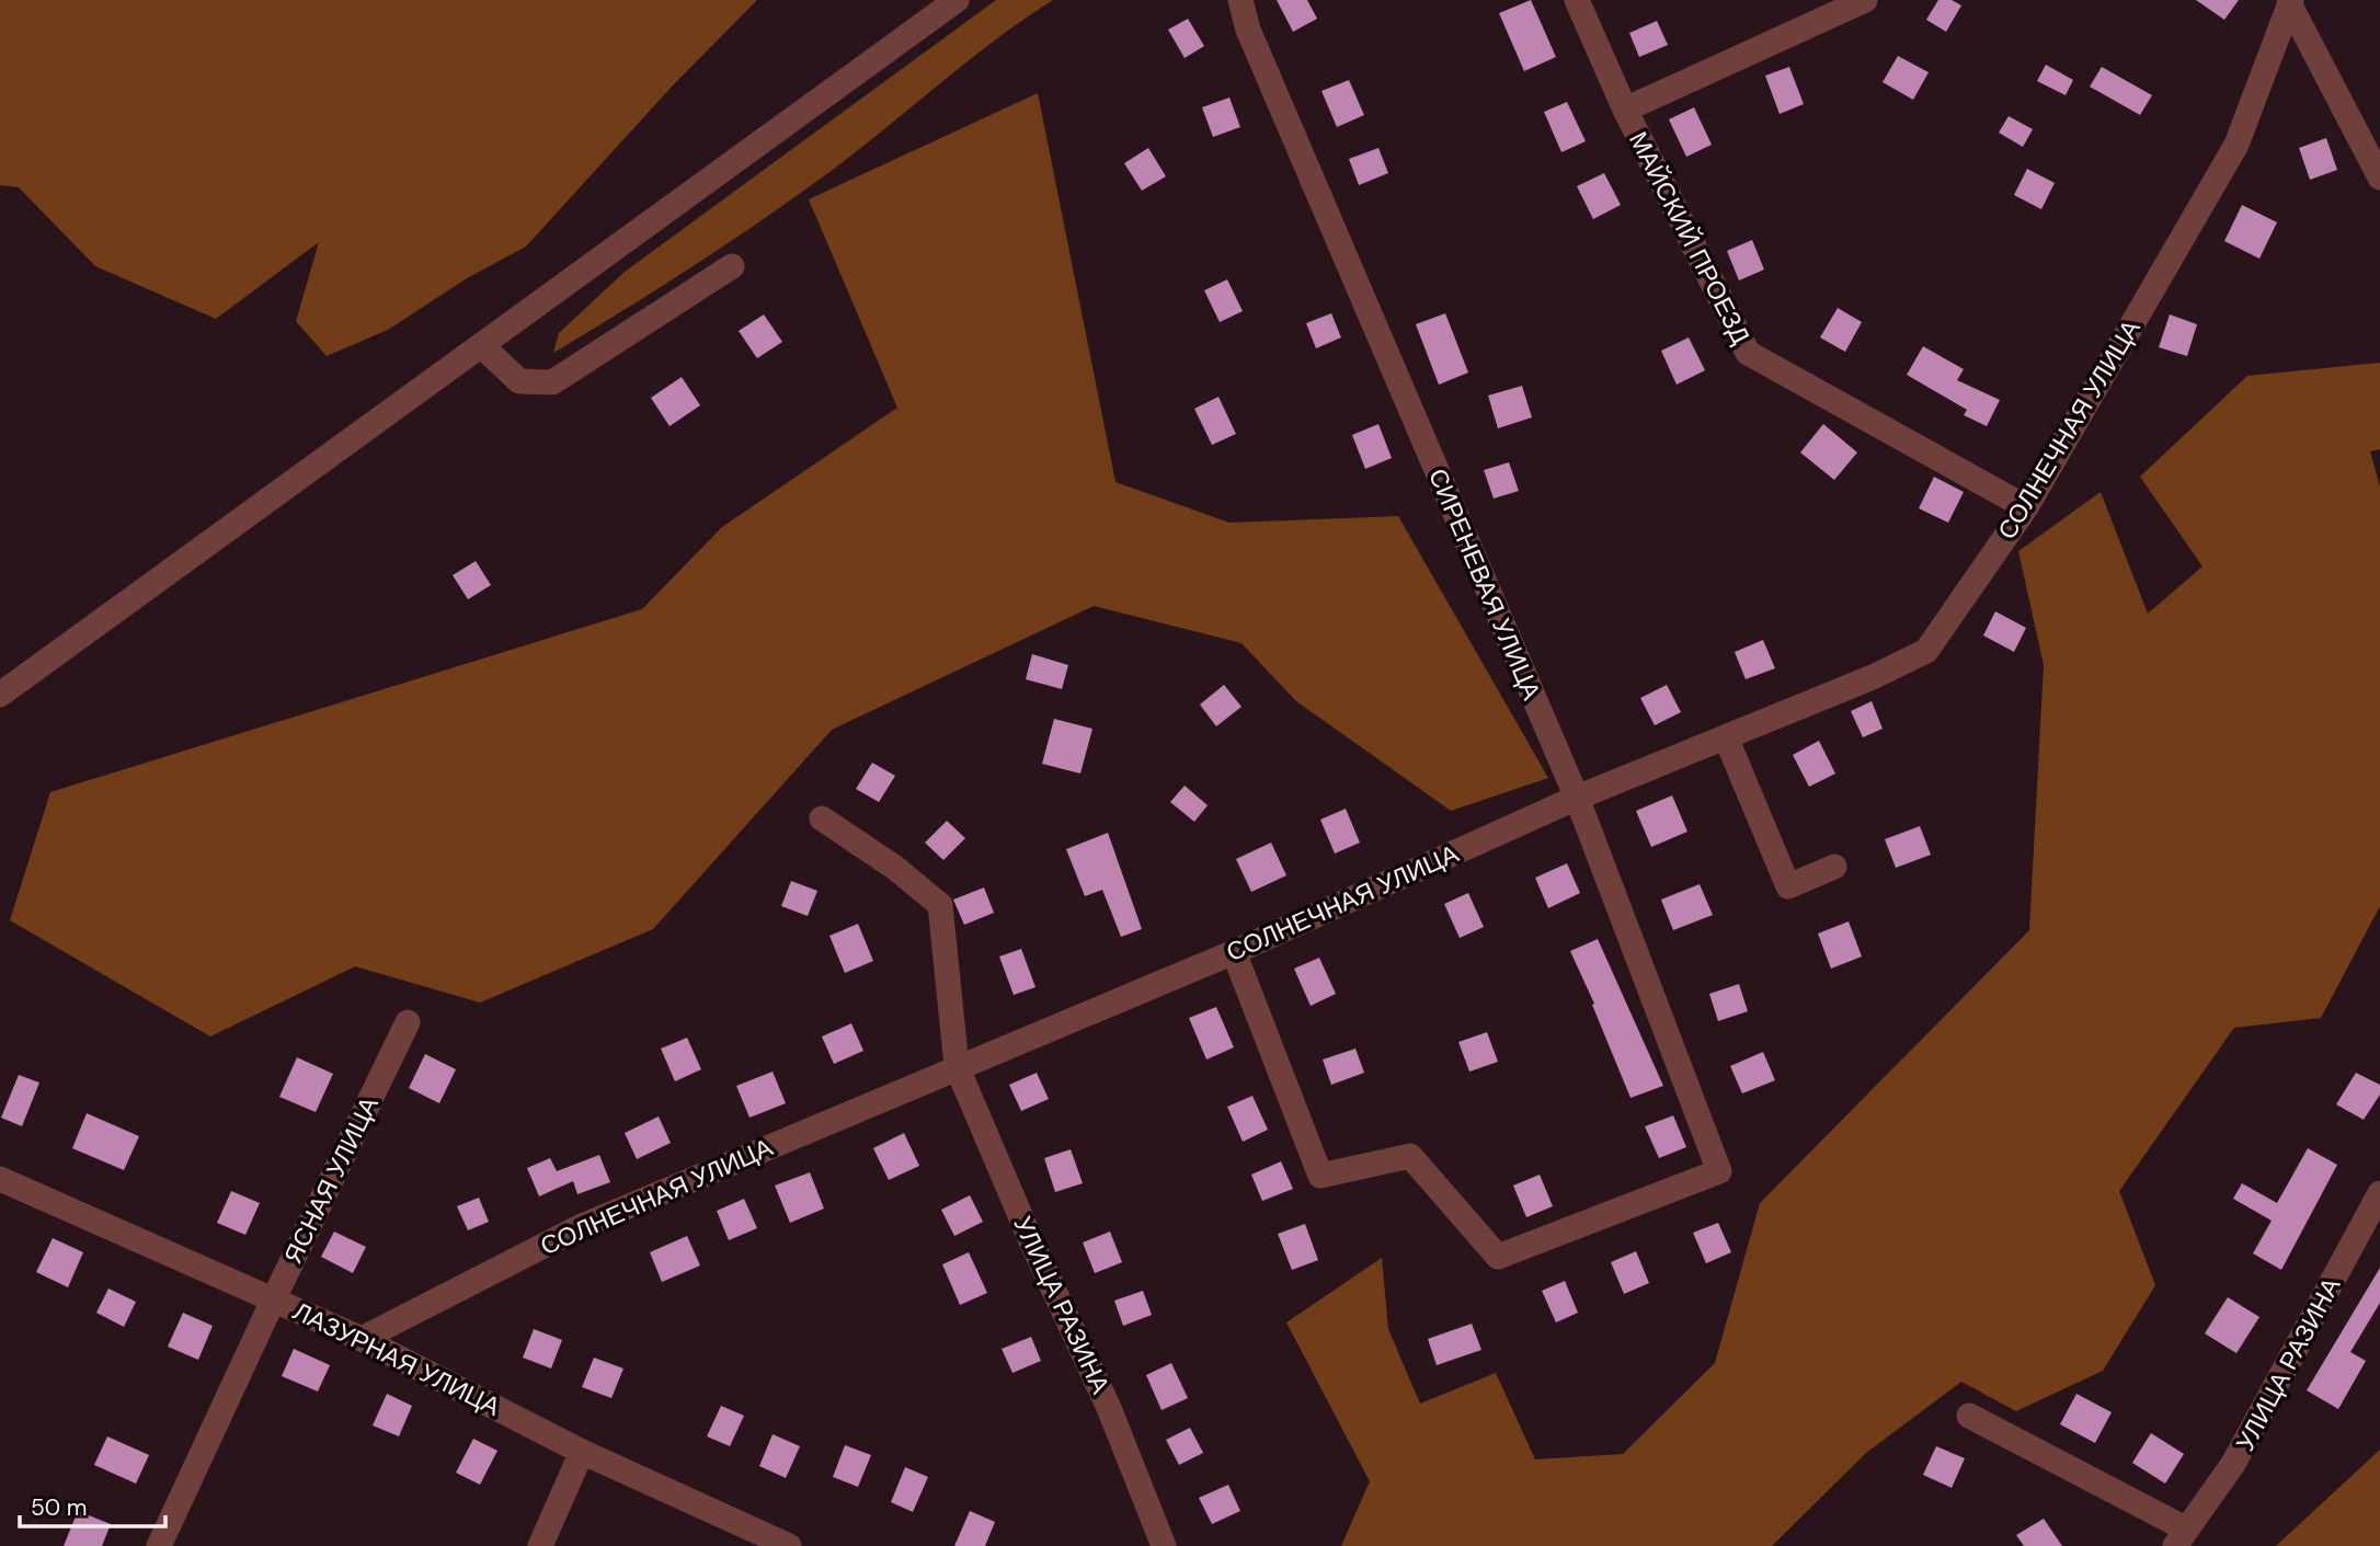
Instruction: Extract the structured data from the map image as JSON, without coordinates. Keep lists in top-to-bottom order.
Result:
{
  "streets": {
    "street": [
      "МАЙСКИЙ ПРОЕЗД",
      "СОЛНЕЧНАЯ УЛИЦА",
      "СИРЕНЕВАЯ УЛИЦА",
      "ЯСНАЯ УЛИЦА",
      "УЛИЦА РАЗИНА",
      "ЛАЗУРНАЯ УЛИЦА"
    ]
  },
  "crossings": [
    ["МАЙСКИЙ ПРОЕЗД", "СОЛНЕЧНАЯ УЛИЦА"],
    ["СОЛНЕЧНАЯ УЛИЦА", "СИРЕНЕВАЯ УЛИЦА"],
    ["СОЛНЕЧНАЯ УЛИЦА", "УЛИЦА РАЗИНА"],
    ["СОЛНЕЧНАЯ УЛИЦА", "ЛАЗУРНАЯ УЛИЦА"],
    ["ЯСНАЯ УЛИЦА", "ЛАЗУРНАЯ УЛИЦА"]
  ],
  "scale_bar": "50 m"
}
